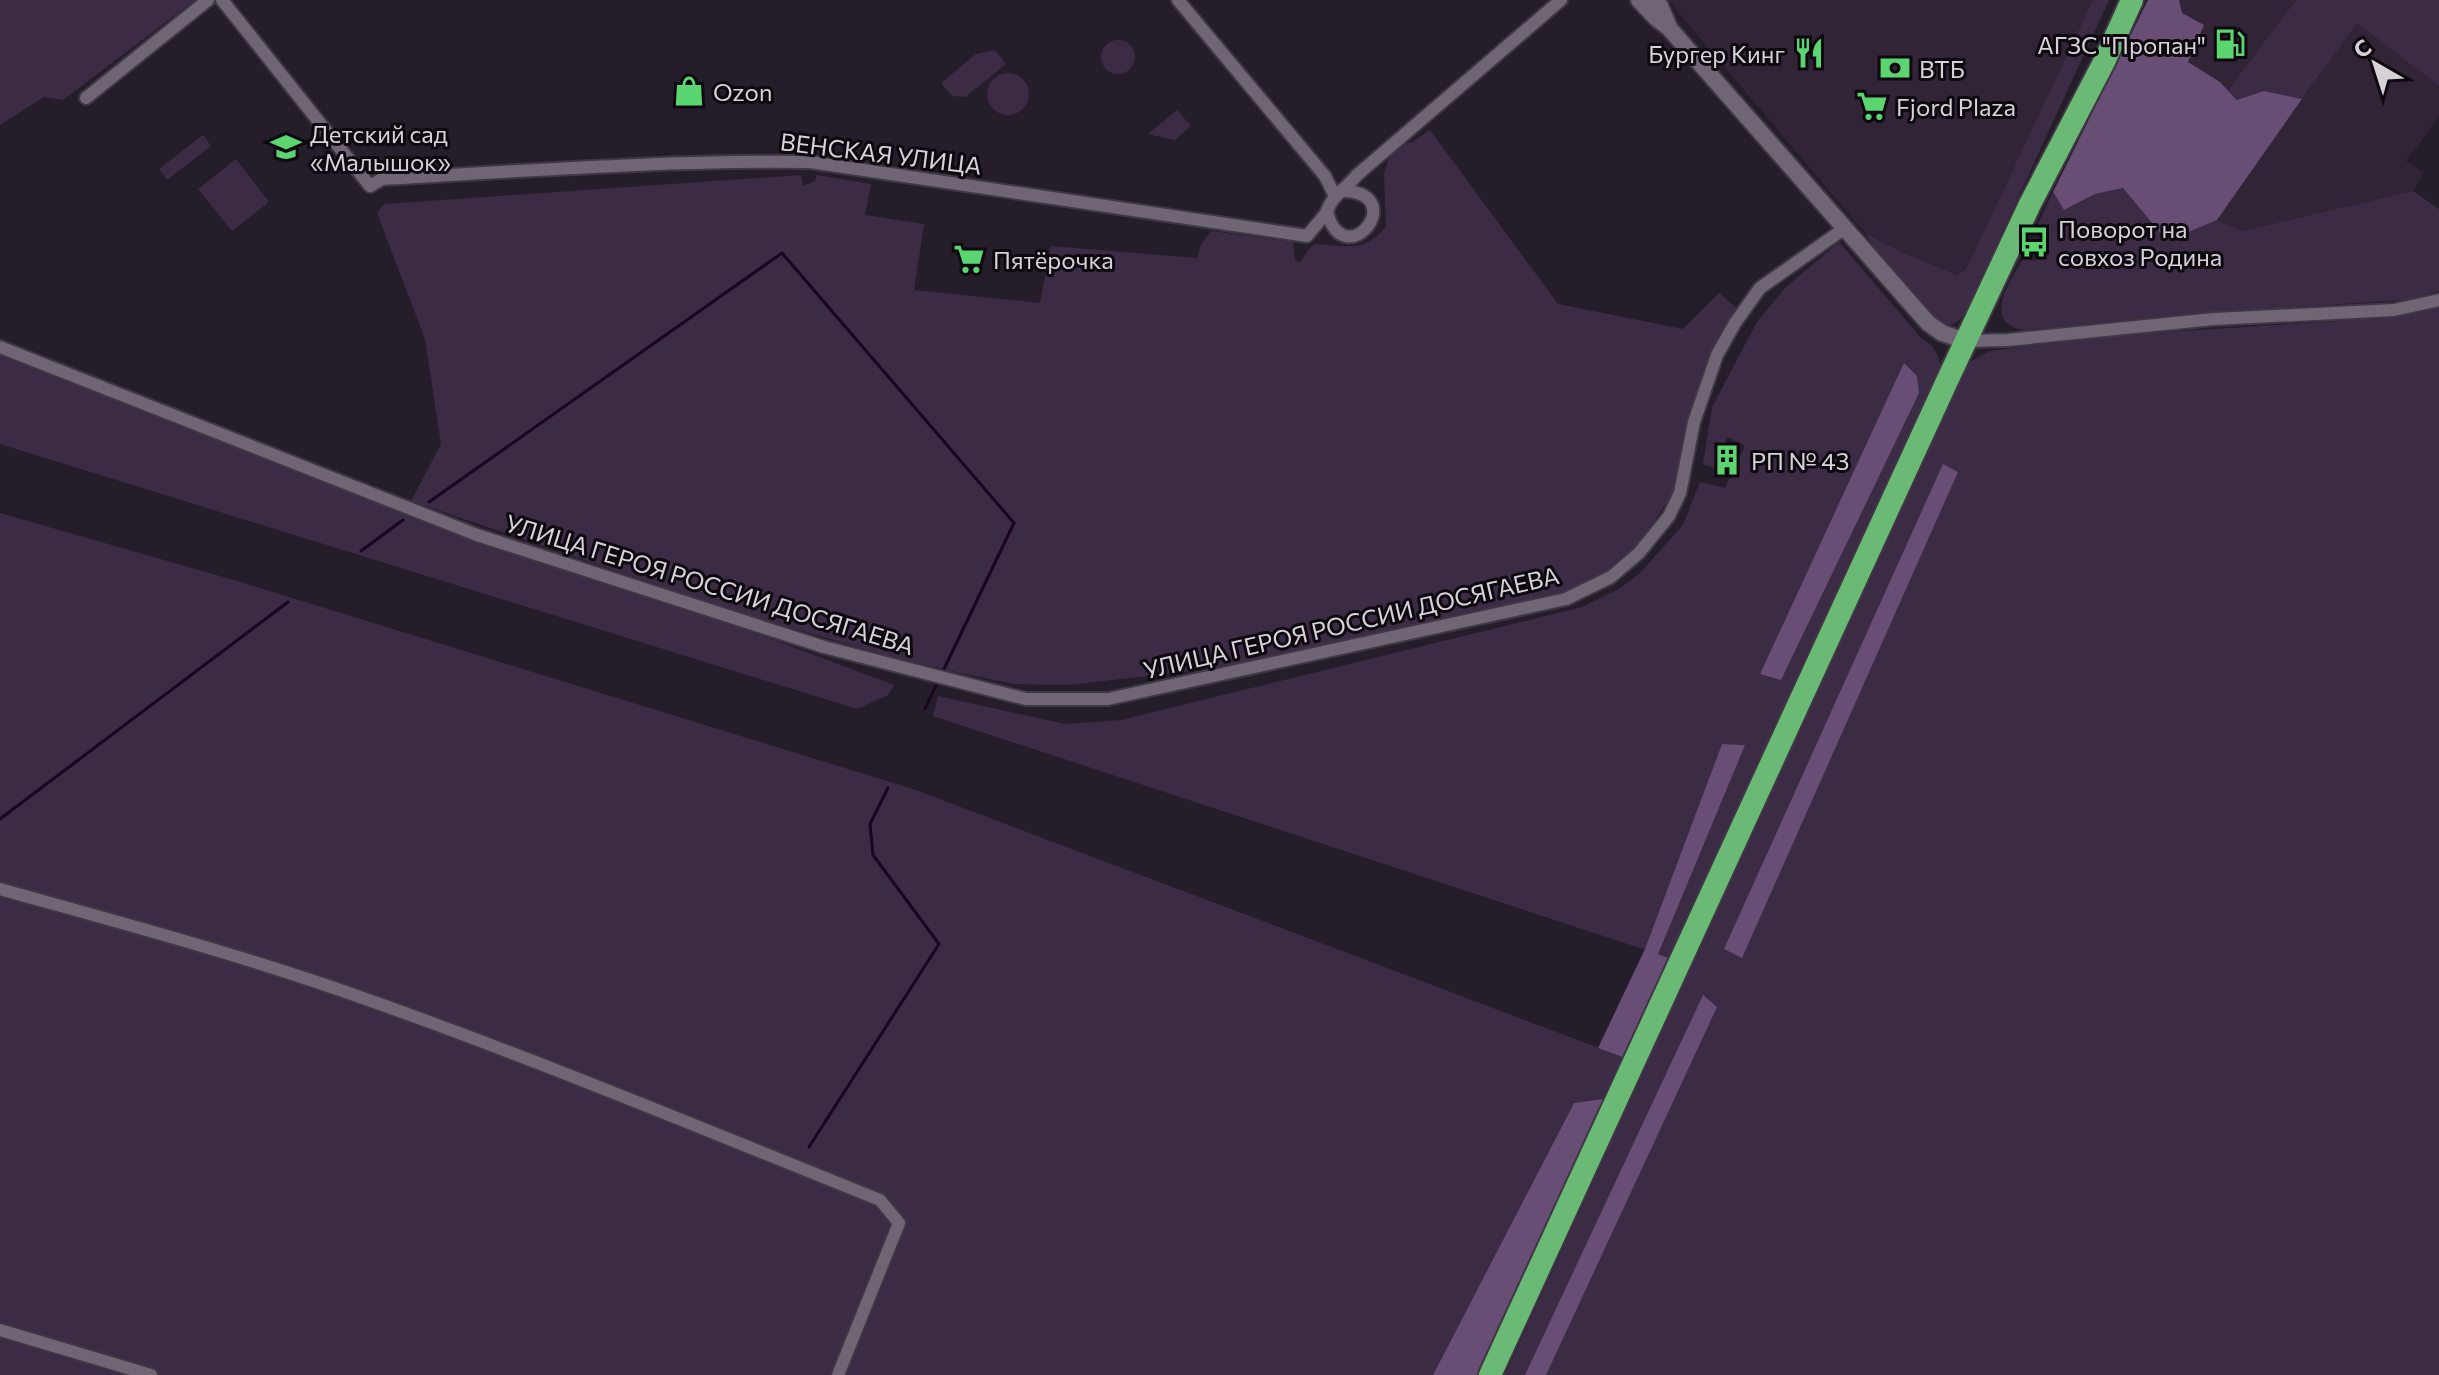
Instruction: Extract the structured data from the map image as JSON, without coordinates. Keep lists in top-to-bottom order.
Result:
{
  "streets": {
    "street": ["ВЕНСКАЯ УЛИЦА", "УЛИЦА ГЕРОЯ РОССИИ ДОСЯГАЕВА"]
  },
  "places": {
    "fuel station": ["АГЗС \"Пропан\""],
    "restaurant": ["Бургер Кинг"],
    "bank": ["ВТБ"],
    "shop": ["Ozon"],
    "supermarket": ["Fjord Plaza", "Пятёрочка"],
    "school or university": ["Детский сад «Малышок»"],
    "bus stop": ["Поворот на совхоз Родина"],
    "building": ["РП № 43"]
  },
  "north": "top left"
}
